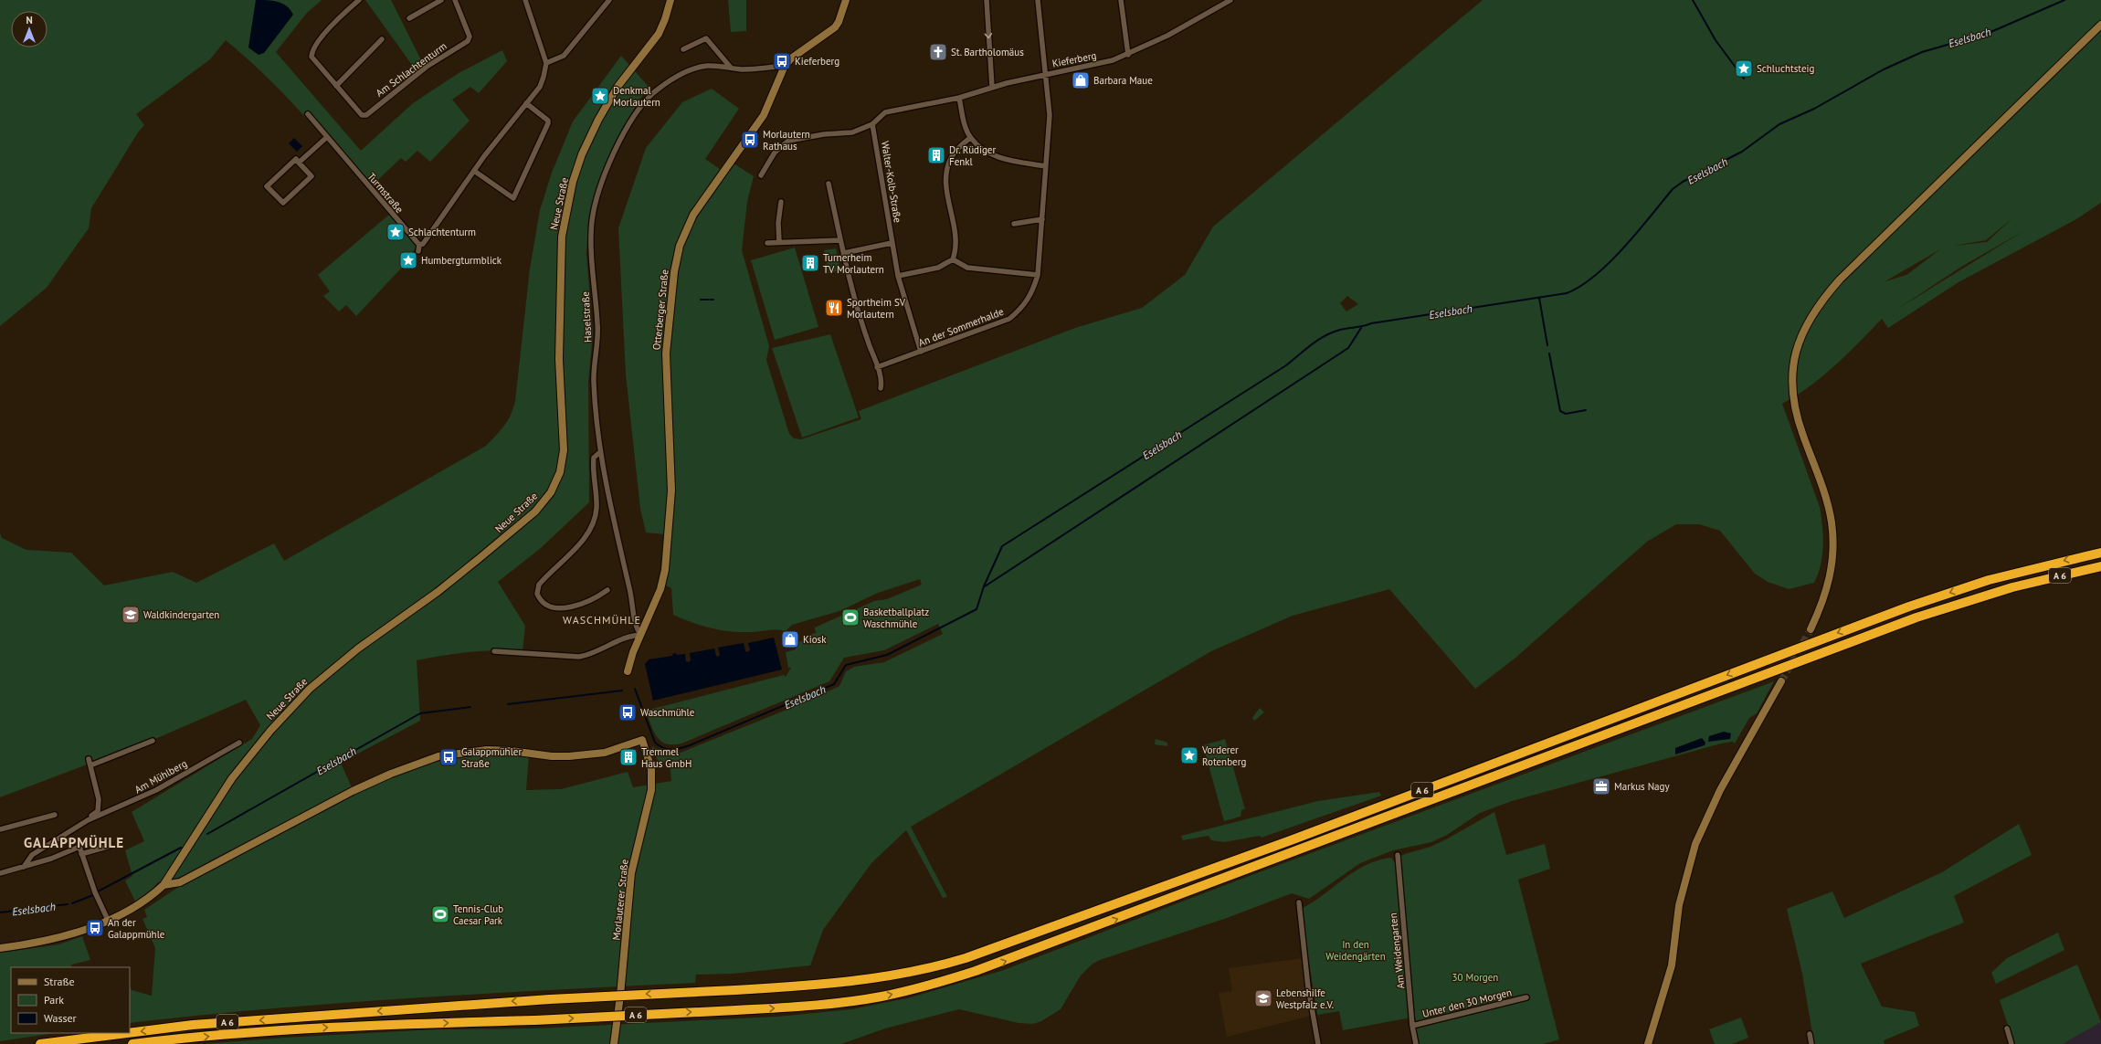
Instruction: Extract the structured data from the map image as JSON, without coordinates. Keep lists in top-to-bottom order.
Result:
{
  "streets": {
    "highway": ["A 6"],
    "street": [
      "Kieferberg",
      "Am Schlachtenturm",
      "Walter-Kolb-Straße",
      "Turmstraße",
      "Neue Straße",
      "Otterberger Straße",
      "Haselstraße",
      "An der Sommerhalde",
      "Am Mühlberg",
      "Morlauterer Straße",
      "Am Weidengarten",
      "Unter den 30 Morgen"
    ]
  },
  "crossings": [
    ["Kieferberg", "Walter-Kolb-Straße"],
    ["Kieferberg", "An der Sommerhalde"],
    ["Walter-Kolb-Straße", "An der Sommerhalde"],
    ["Neue Straße", "Morlauterer Straße"],
    ["Otterberger Straße", "Haselstraße"],
    ["Am Weidengarten", "Unter den 30 Morgen"]
  ],
  "districts": ["WASCHMÜHLE", "GALAPPMÜHLE"],
  "water": ["Eselsbach"],
  "parks": ["In den Weidengärten", "30 Morgen"],
  "places": {
    "church": ["St. Bartholomäus"],
    "bus stop": [
      "Kieferberg",
      "Morlautern Rathaus",
      "Waschmühle",
      "Galappmühler Straße",
      "An der Galappmühle"
    ],
    "place": [
      "Schluchtsteig",
      "Denkmal Morlautern",
      "Schlachtenturm",
      "Humbergturmblick",
      "Vorderer Rotenberg"
    ],
    "shop": ["Barbara Maue", "Kiosk"],
    "building": ["Dr. Rüdiger Fenkl", "Turnerheim TV Morlautern", "Tremmel Haus GmbH"],
    "restaurant": ["Sportheim SV Morlautern"],
    "school or university": ["Waldkindergarten", "Lebenshilfe Westpfalz e.V."],
    "sports": ["Basketballplatz Waschmühle", "Tennis-Club Caesar Park"],
    "office": ["Markus Nagy"]
  },
  "legend": ["Straße", "Park", "Wasser"],
  "north": "top"
}
